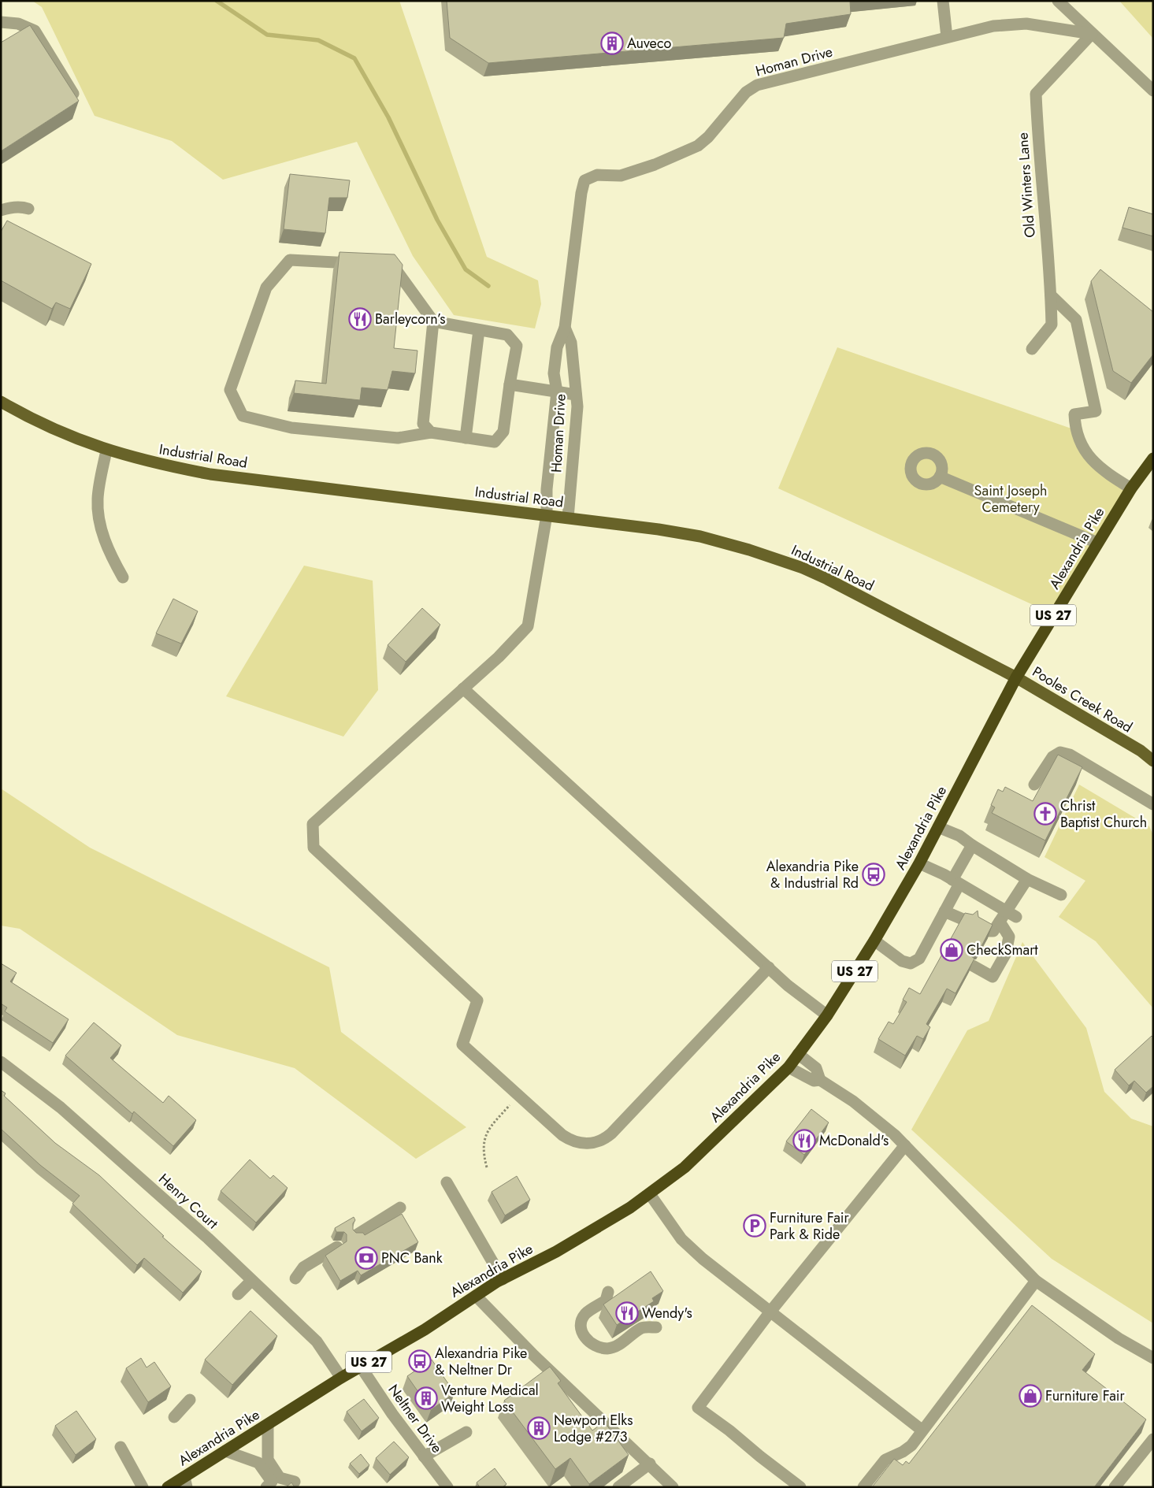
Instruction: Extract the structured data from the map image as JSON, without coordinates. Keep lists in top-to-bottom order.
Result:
{
  "streets": {
    "highway": ["Alexandria Pike", "US 27"],
    "main road": ["Industrial Road", "Pooles Creek Road"],
    "street": [
      "Homan Drive",
      "Old Winters Lane",
      "Henry Court",
      "Neltner Drive"
    ]
  },
  "crossings": [
    ["Homan Drive", "Old Winters Lane"],
    ["Homan Drive", "Industrial Road"],
    ["Industrial Road", "Alexandria Pike"],
    ["Industrial Road", "Pooles Creek Road"],
    ["Alexandria Pike", "Pooles Creek Road"],
    ["Alexandria Pike", "Henry Court"],
    ["Alexandria Pike", "Neltner Drive"]
  ],
  "parks": ["Saint Joseph Cemetery"],
  "places": {
    "building": ["Auveco", "Venture Medical Weight Loss", "Newport Elks Lodge #273"],
    "restaurant": ["Barleycorn’s", "McDonald's", "Wendy's"],
    "church": ["Christ Baptist Church"],
    "bus stop": ["Alexandria Pike & Industrial Rd", "Alexandria Pike & Neltner Dr"],
    "shop": ["CheckSmart", "Furniture Fair"],
    "parking": ["Furniture Fair Park & Ride"],
    "bank": ["PNC Bank"]
  }
}
